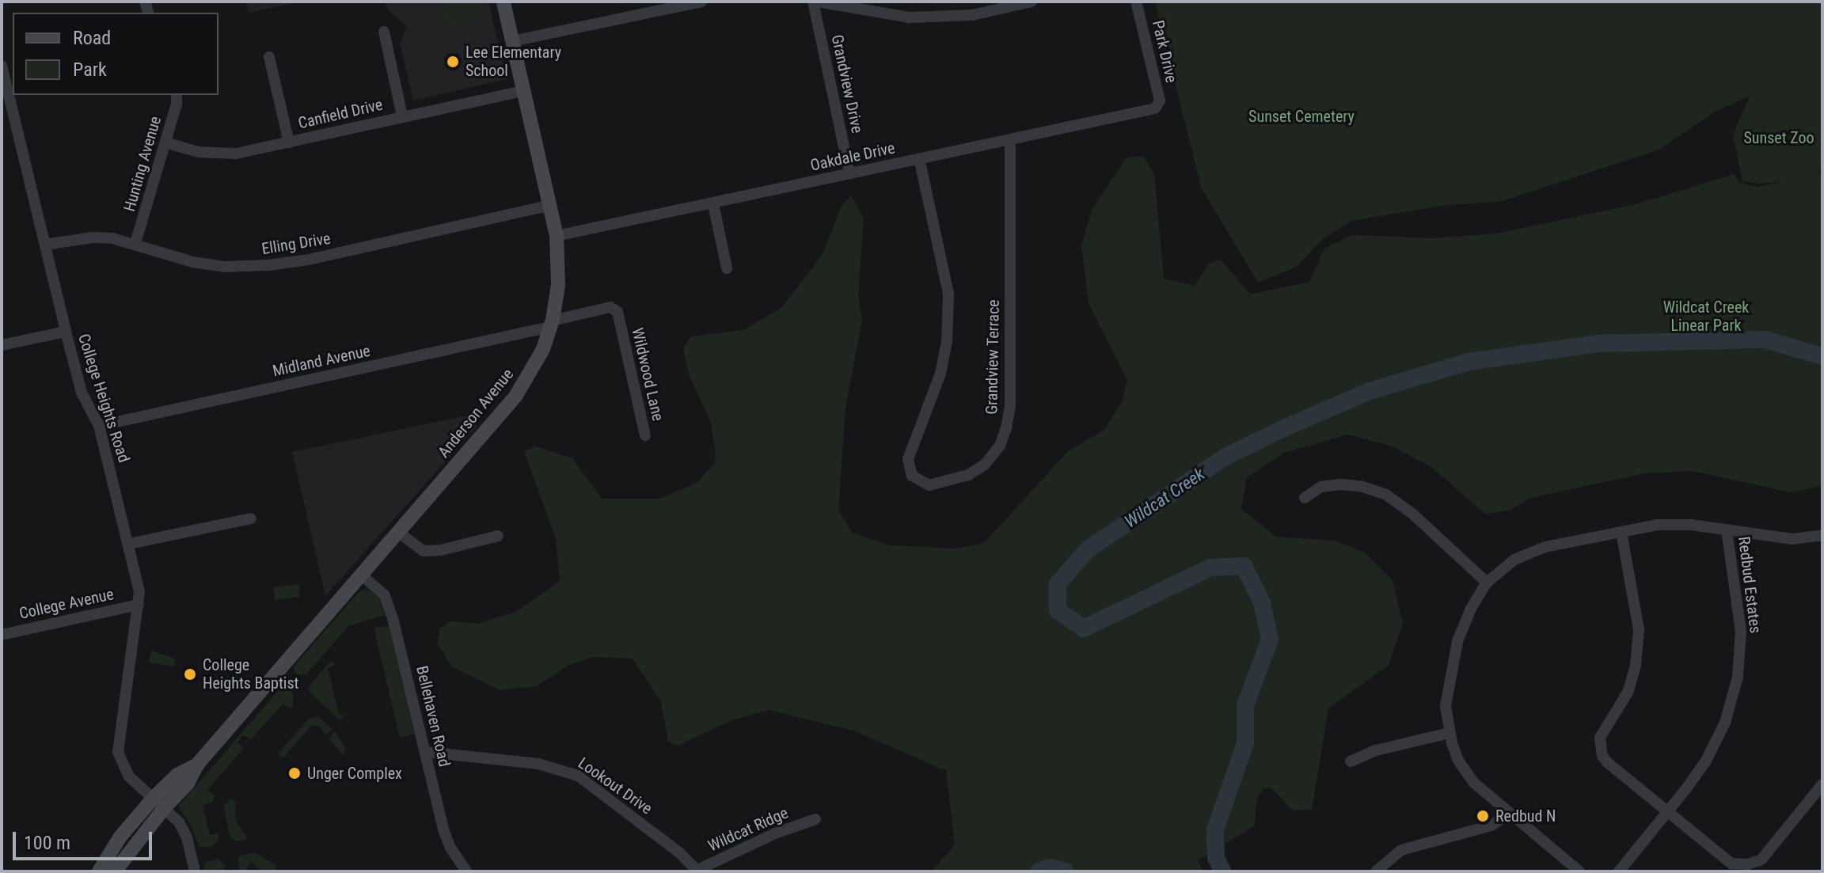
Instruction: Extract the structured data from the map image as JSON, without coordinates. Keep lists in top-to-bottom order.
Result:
{
  "streets": {
    "main road": ["Anderson Avenue"],
    "street": [
      "Park Drive",
      "Grandview Drive",
      "Canfield Drive",
      "Oakdale Drive",
      "Hunting Avenue",
      "Elling Drive",
      "Grandview Terrace",
      "Midland Avenue",
      "Wildwood Lane",
      "College Heights Road",
      "Redbud Estates",
      "College Avenue",
      "Bellehaven Road",
      "Lookout Drive",
      "Wildcat Ridge"
    ]
  },
  "crossings": [
    ["Park Drive", "Oakdale Drive"],
    ["Grandview Drive", "Oakdale Drive"],
    ["Canfield Drive", "Hunting Avenue"],
    ["Canfield Drive", "Anderson Avenue"],
    ["Oakdale Drive", "Grandview Terrace"],
    ["Oakdale Drive", "Anderson Avenue"],
    ["Hunting Avenue", "Elling Drive"],
    ["Elling Drive", "College Heights Road"],
    ["Elling Drive", "Anderson Avenue"],
    ["Midland Avenue", "Wildwood Lane"],
    ["Midland Avenue", "College Heights Road"],
    ["Midland Avenue", "Anderson Avenue"],
    ["Wildwood Lane", "Anderson Avenue"],
    ["College Heights Road", "Anderson Avenue"],
    ["College Heights Road", "College Avenue"],
    ["Anderson Avenue", "Bellehaven Road"],
    ["Bellehaven Road", "Lookout Drive"],
    ["Lookout Drive", "Wildcat Ridge"]
  ],
  "water": ["Wildcat Creek"],
  "parks": ["Sunset Cemetery", "Sunset Zoo", "Wildcat Creek Linear Park"],
  "places": [
    "Lee Elementary School",
    "College Heights Baptist",
    "Unger Complex",
    "Redbud N"
  ],
  "legend": ["Road", "Park"],
  "scale_bar": "100 m"
}
